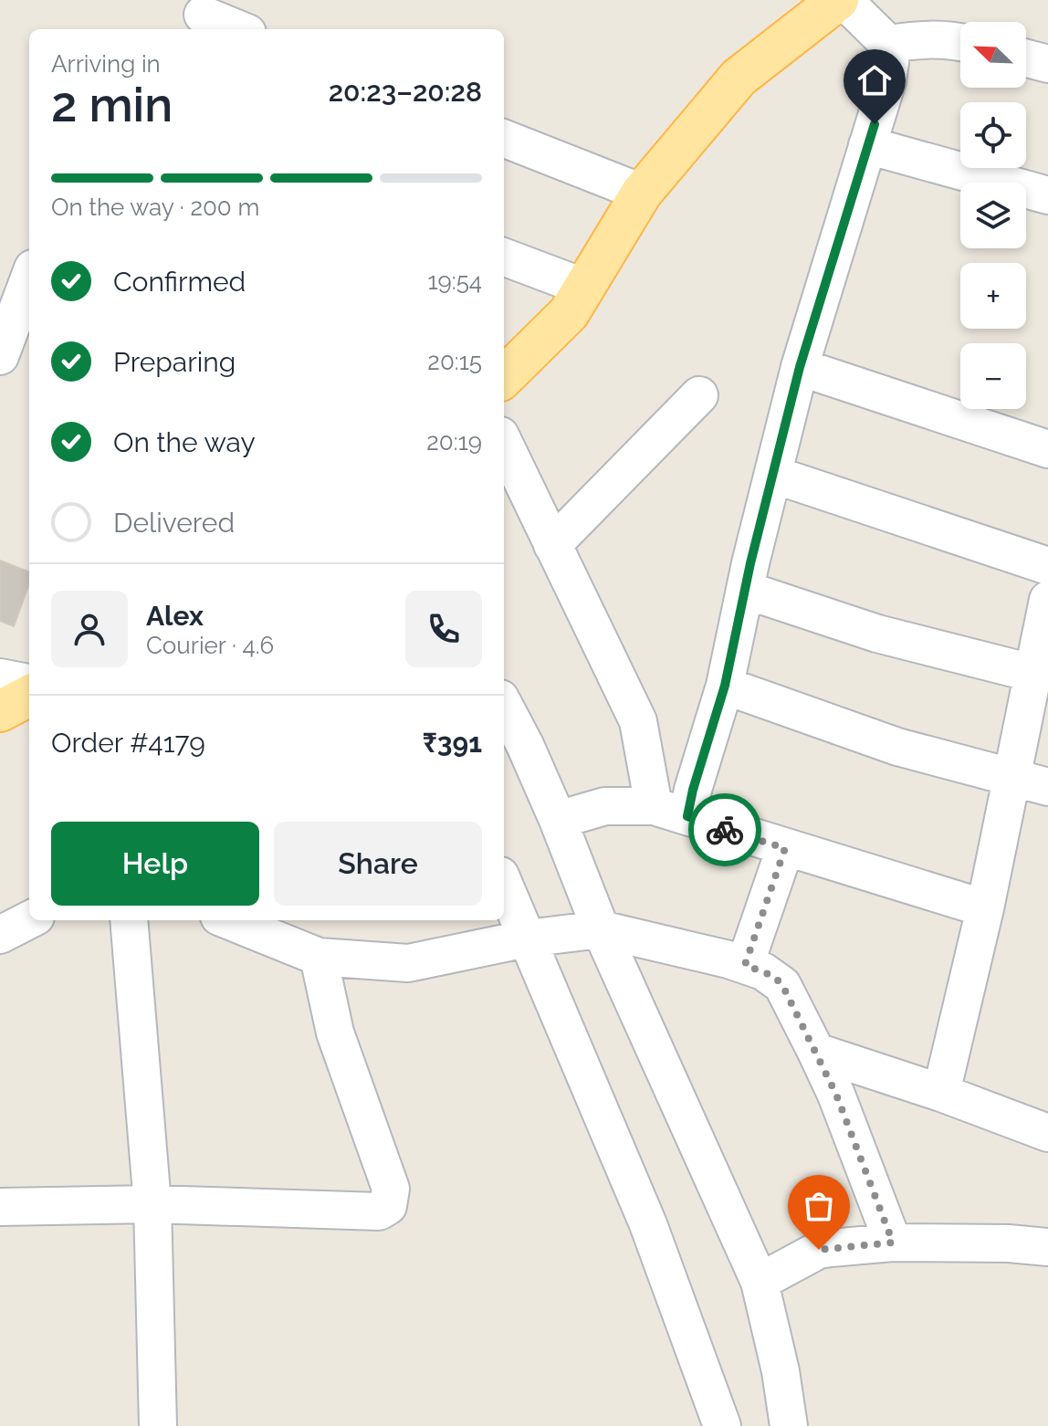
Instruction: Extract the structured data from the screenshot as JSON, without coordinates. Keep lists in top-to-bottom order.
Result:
{
  "north": "top left",
  "page": {
    "map_buttons": ["+", "−"],
    "heading": ["2 min", "Arriving in", "20:23–20:28"],
    "panel": [
      "Alex",
      "Courier · 4.6",
      "Order #4179",
      "₹391"
    ],
    "bar": "On the way · 200 m",
    "list": [
      ["Confirmed", "19:54"],
      ["Preparing", "20:15"],
      ["On the way", "20:19"],
      "Delivered"
    ],
    "buttons": ["Help", "Share"]
  }
}
